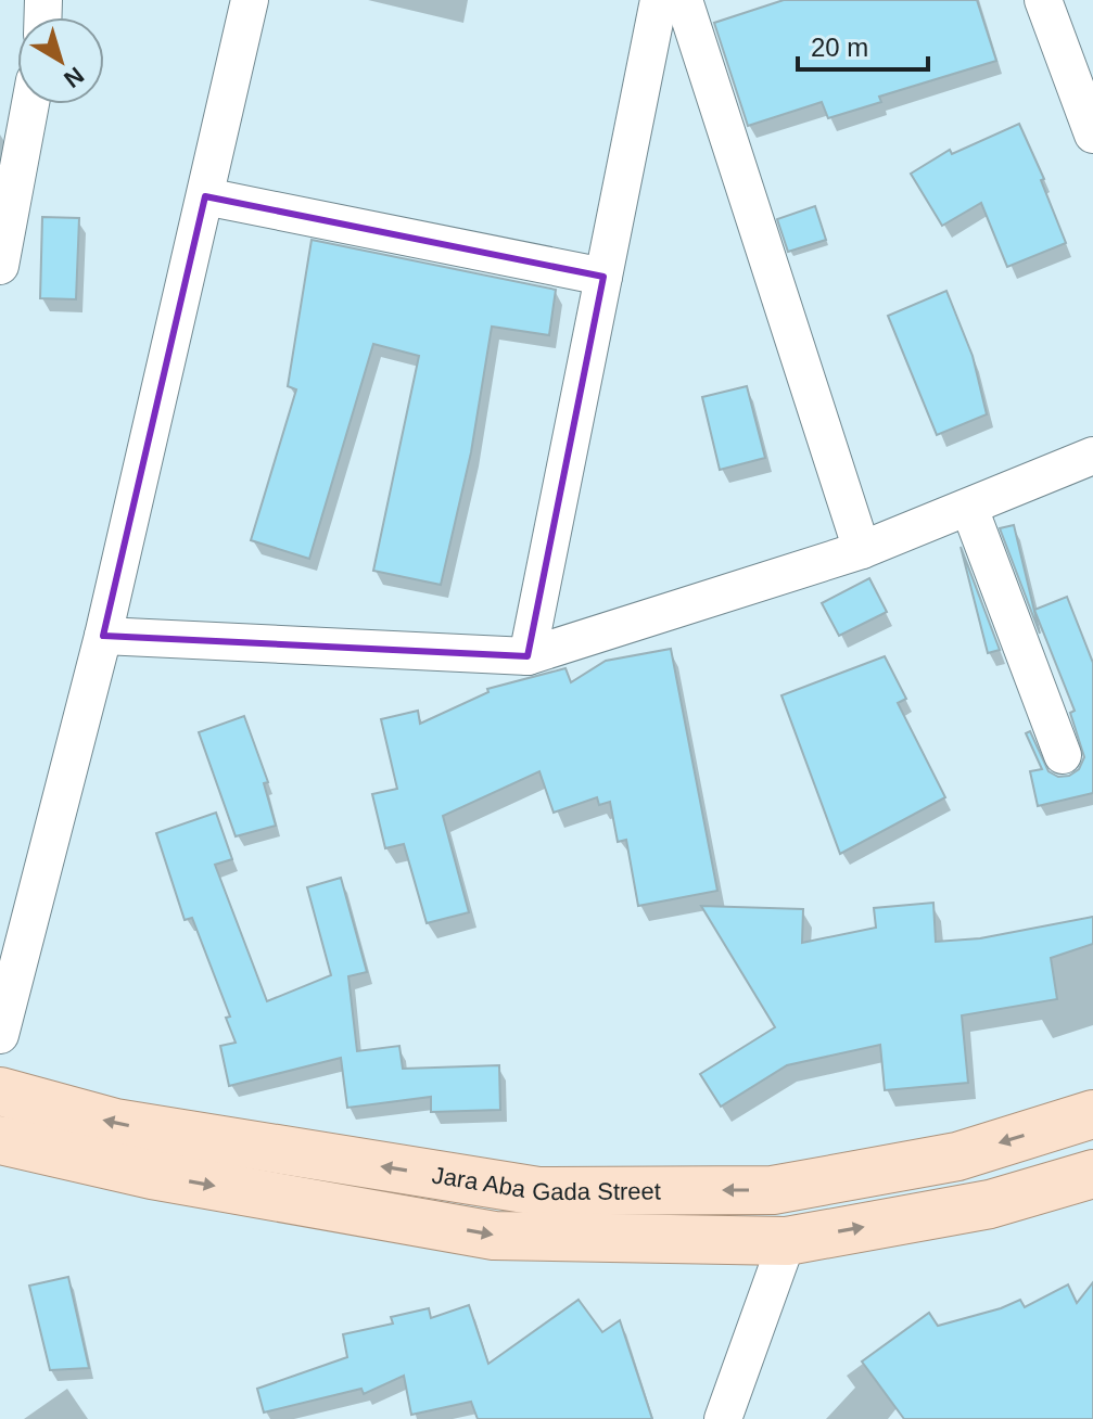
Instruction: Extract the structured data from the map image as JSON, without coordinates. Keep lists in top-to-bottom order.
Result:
{
  "streets": {
    "main road": ["Jara Aba Gada Street"]
  },
  "scale_bar": "20 m",
  "north": "bottom right"
}
